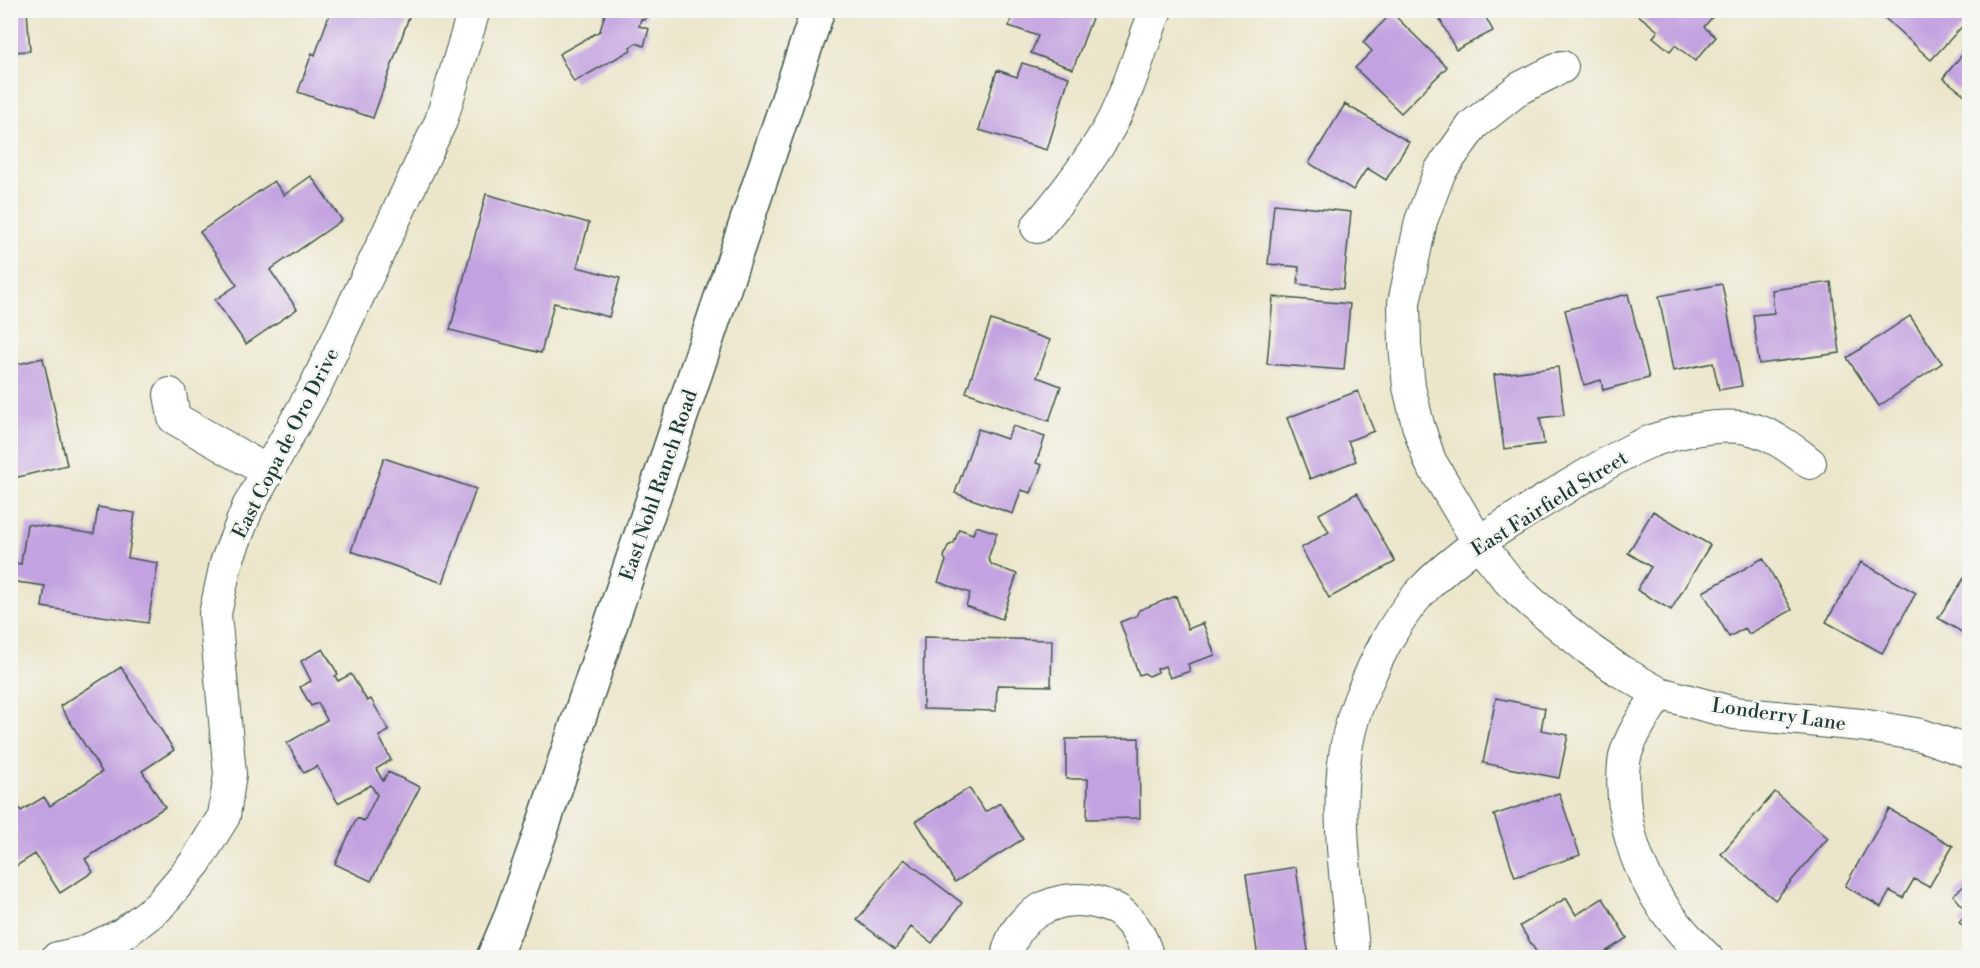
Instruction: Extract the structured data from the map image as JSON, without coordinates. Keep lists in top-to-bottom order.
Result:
{
  "streets": {
    "main road": ["East Nohl Ranch Road"],
    "street": ["East Copa de Oro Drive", "East Fairfield Street", "Londerry Lane"]
  },
  "crossings": [
    ["East Fairfield Street", "Londerry Lane"]
  ]
}
